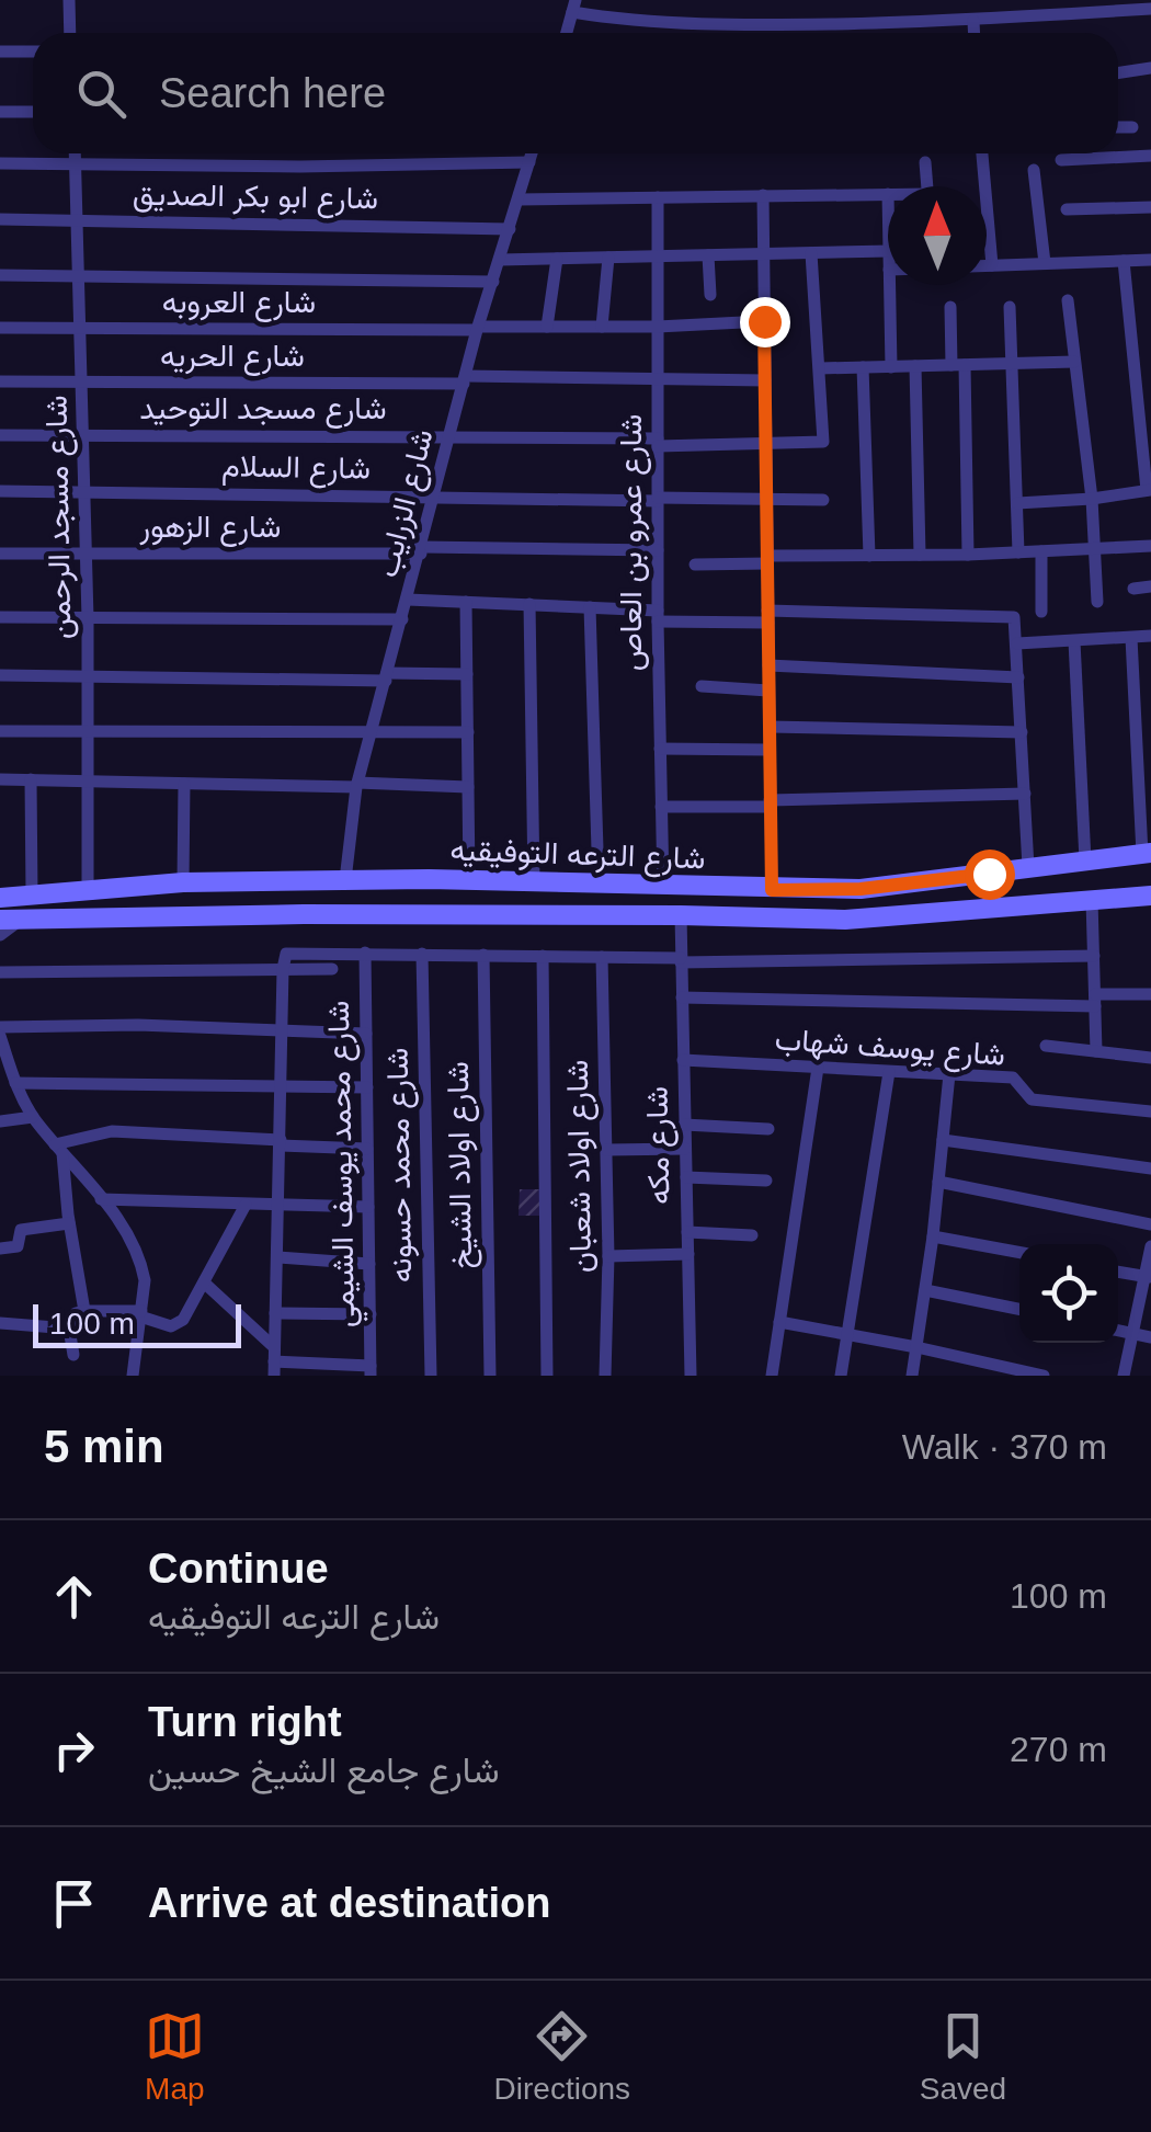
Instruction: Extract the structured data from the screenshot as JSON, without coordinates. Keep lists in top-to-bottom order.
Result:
{
  "streets": {
    "main road": ["شارع الترعه التوفيقيه"],
    "street": [
      "شارع ابو بكر الصديق",
      "شارع العروبه",
      "شارع الحريه",
      "شارع مسجد التوحيد",
      "شارع السلام",
      "شارع الزرايب",
      "شارع مسجد الرحمن",
      "شارع الزهور",
      "شارع عمرو بن العاص",
      "شارع يوسف شهاب",
      "شارع مكه",
      "شارع محمد يوسف الشيمي",
      "شارع محمد حسونه",
      "شارع اولاد الشيخ",
      "شارع اولاد شعبان"
    ]
  },
  "crossings": [
    ["شارع ابو بكر الصديق", "شارع الزرايب"],
    ["شارع ابو بكر الصديق", "شارع مسجد الرحمن"],
    ["شارع العروبه", "شارع الزرايب"],
    ["شارع العروبه", "شارع مسجد الرحمن"],
    ["شارع العروبه", "شارع عمرو بن العاص"],
    ["شارع الحريه", "شارع الزرايب"],
    ["شارع الحريه", "شارع مسجد الرحمن"],
    ["شارع الحريه", "شارع عمرو بن العاص"],
    ["شارع مسجد التوحيد", "شارع الزرايب"],
    ["شارع مسجد التوحيد", "شارع مسجد الرحمن"],
    ["شارع مسجد التوحيد", "شارع عمرو بن العاص"],
    ["شارع السلام", "شارع الزرايب"],
    ["شارع السلام", "شارع مسجد الرحمن"],
    ["شارع السلام", "شارع عمرو بن العاص"],
    ["شارع الزرايب", "شارع الزهور"],
    ["شارع الزرايب", "شارع الترعه التوفيقيه"],
    ["شارع مسجد الرحمن", "شارع الزهور"],
    ["شارع مسجد الرحمن", "شارع الترعه التوفيقيه"],
    ["شارع الزهور", "شارع عمرو بن العاص"],
    ["شارع عمرو بن العاص", "شارع الترعه التوفيقيه"],
    ["شارع الترعه التوفيقيه", "شارع مكه"],
    ["شارع يوسف شهاب", "شارع مكه"]
  ],
  "scale_bar": "100 m",
  "north": "top",
  "page": {
    "search": "Search here",
    "scale": "100 m",
    "heading": ["5 min", "Walk · 370 m"],
    "list": [
      ["Continue", "شارع الترعه التوفيقيه", "100 m"],
      ["Turn right", "شارع جامع الشيخ حسين", "270 m"],
      "Arrive at destination"
    ],
    "nav": ["Map", "Directions", "Saved"]
  }
}
